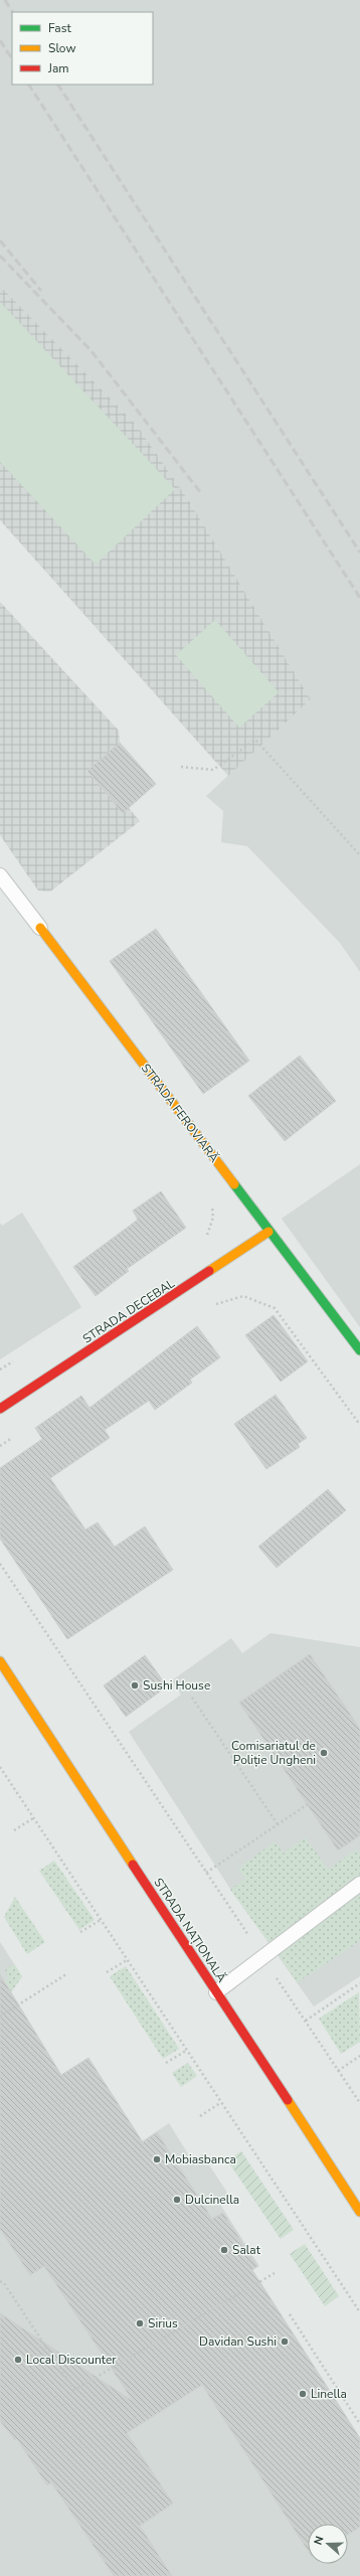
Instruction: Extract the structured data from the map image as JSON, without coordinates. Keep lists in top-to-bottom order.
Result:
{
  "streets": {
    "street": ["STRADA FEROVIARĂ", "STRADA DECEBAL", "STRADA NAȚIONALĂ"]
  },
  "crossings": [
    ["STRADA FEROVIARĂ", "STRADA DECEBAL"]
  ],
  "places": [
    "Sushi House",
    "Comisariatul de Poliție Ungheni",
    "Mobiasbanca",
    "Dulcinella",
    "Salat",
    "Sirius",
    "Davidan Sushi",
    "Local Discounter",
    "Linella"
  ],
  "legend": ["Fast", "Slow", "Jam"],
  "north": "left"
}
